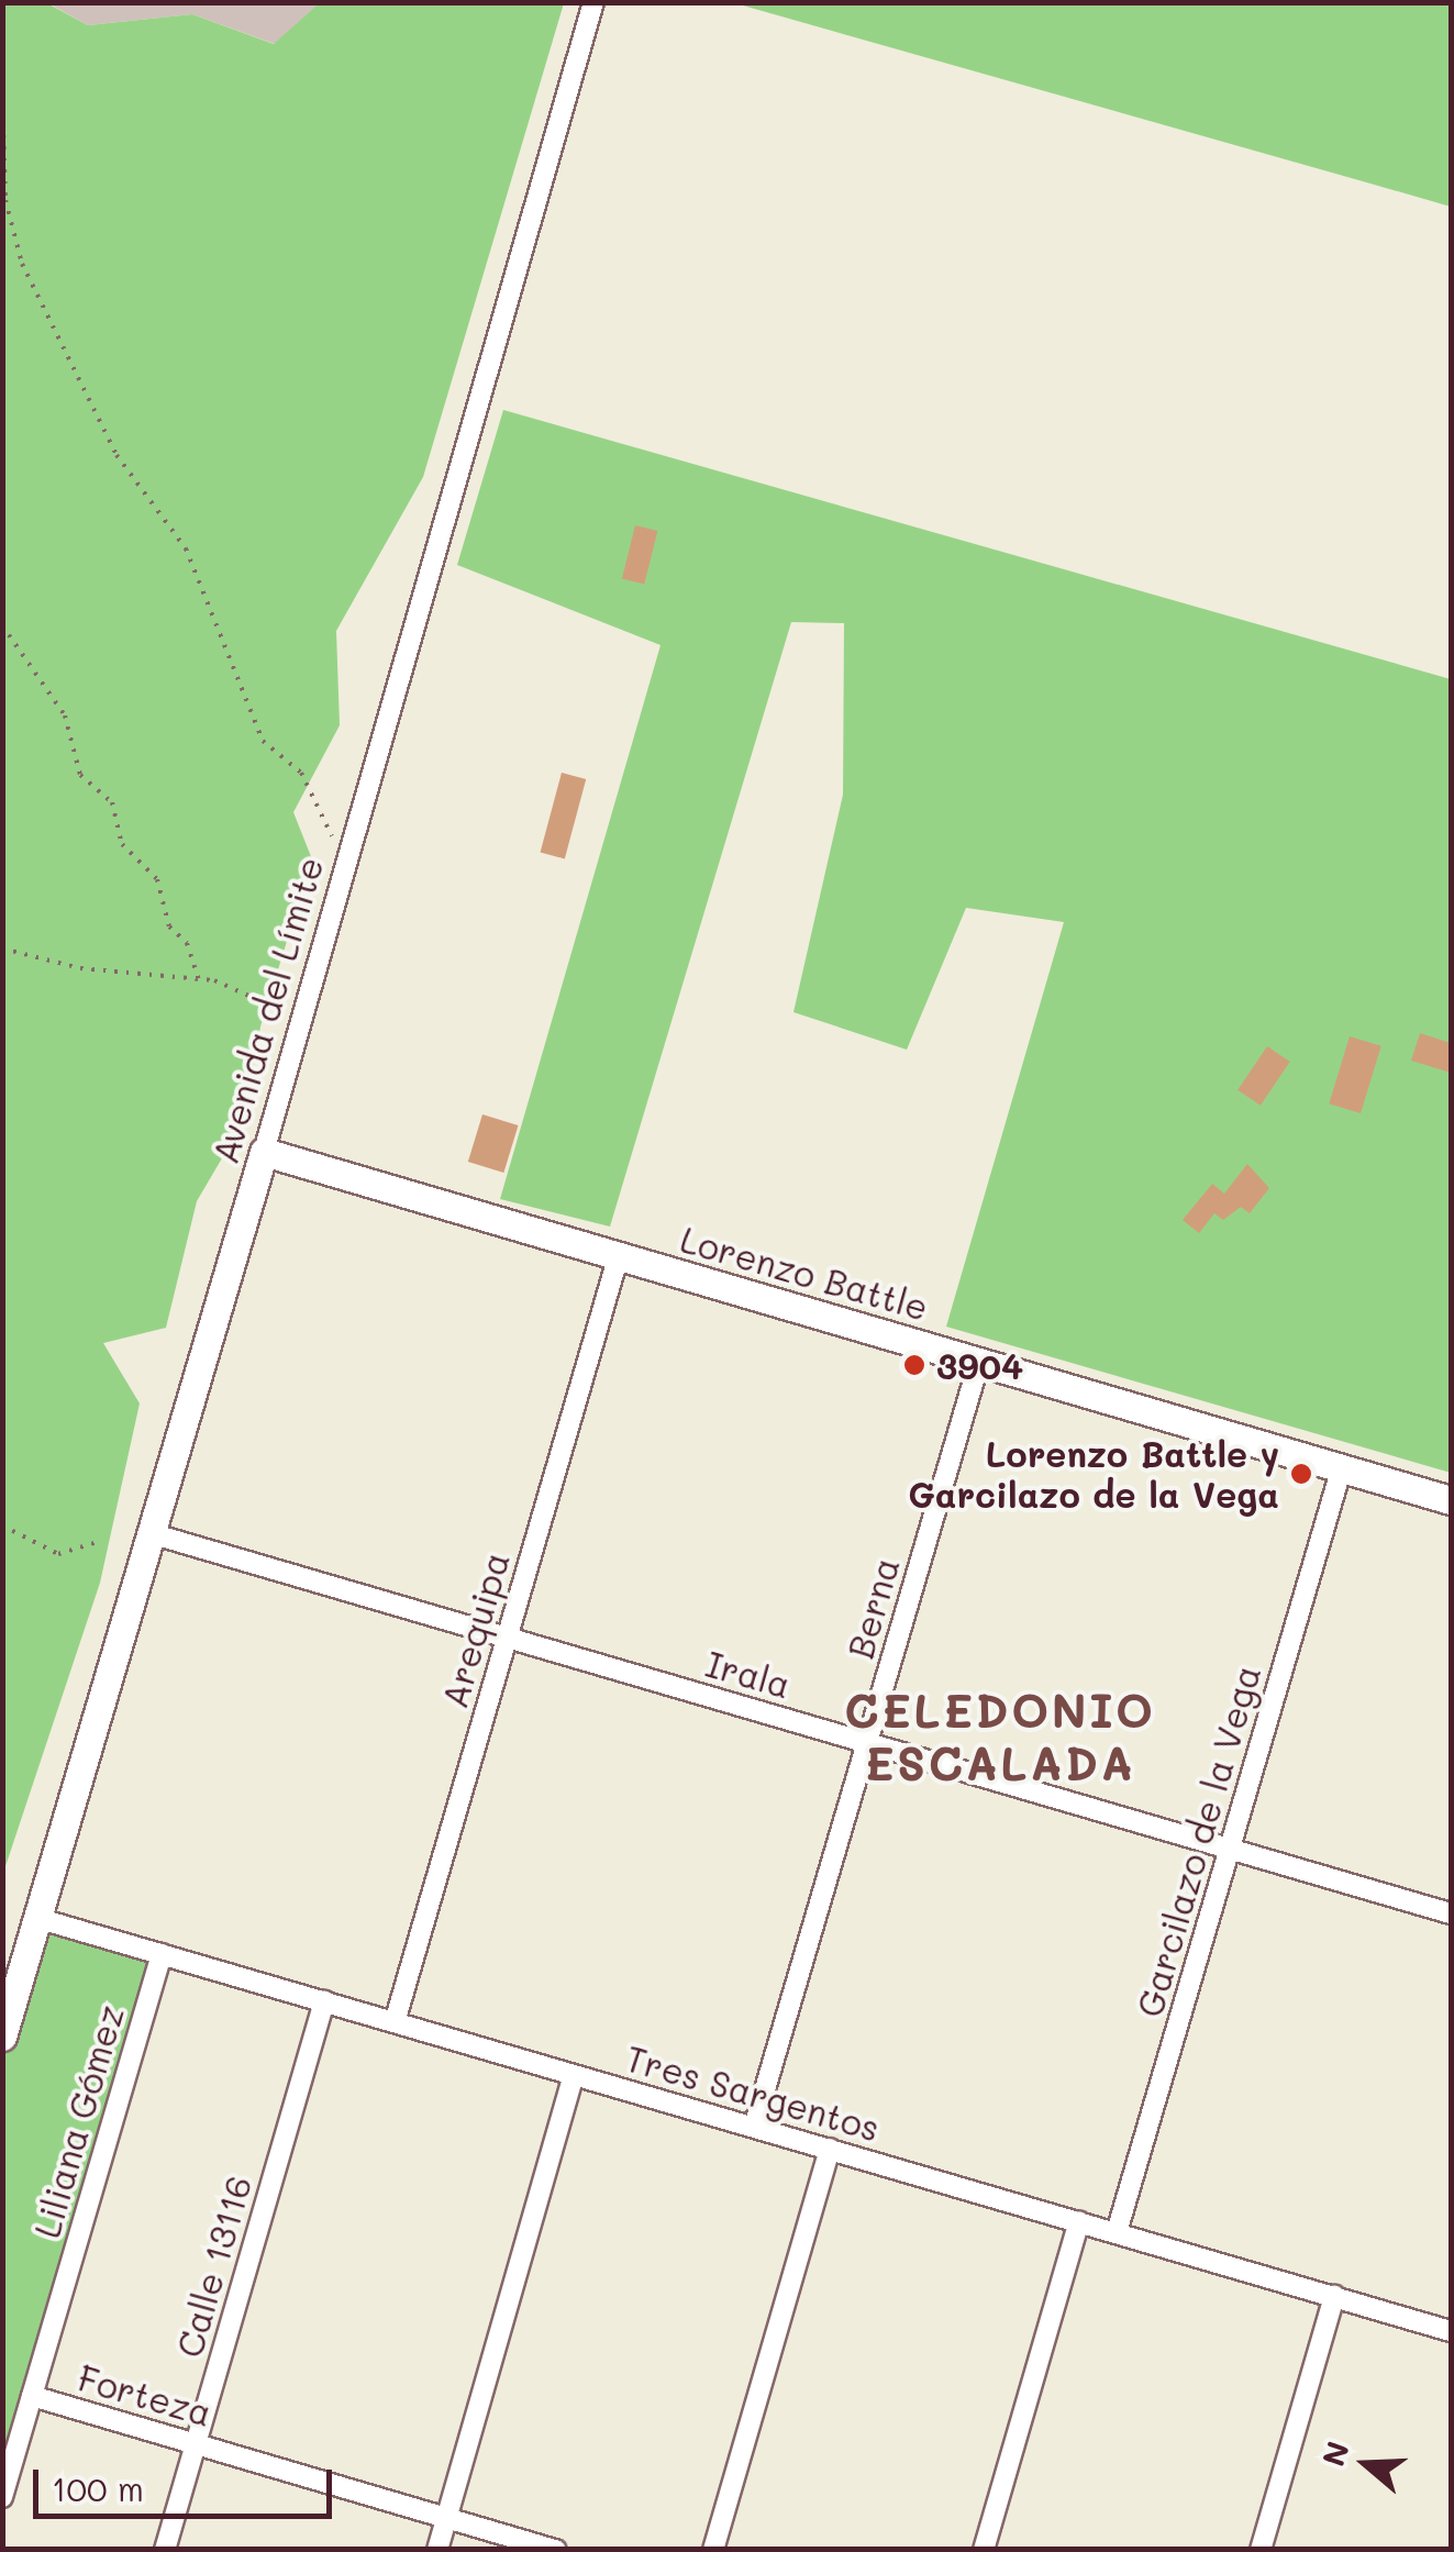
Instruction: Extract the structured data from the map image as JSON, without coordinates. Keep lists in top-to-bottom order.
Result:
{
  "streets": {
    "street": [
      "Avenida del Límite",
      "Lorenzo Battle",
      "Berna",
      "Arequipa",
      "Irala",
      "Garcilazo de la Vega",
      "Tres Sargentos",
      "Liliana Gómez",
      "Calle 13116",
      "Forteza"
    ]
  },
  "crossings": [
    ["Avenida del Límite", "Lorenzo Battle"],
    ["Avenida del Límite", "Irala"],
    ["Avenida del Límite", "Tres Sargentos"],
    ["Lorenzo Battle", "Berna"],
    ["Lorenzo Battle", "Arequipa"],
    ["Lorenzo Battle", "Garcilazo de la Vega"],
    ["Berna", "Irala"],
    ["Berna", "Tres Sargentos"],
    ["Arequipa", "Irala"],
    ["Arequipa", "Tres Sargentos"],
    ["Irala", "Garcilazo de la Vega"],
    ["Garcilazo de la Vega", "Tres Sargentos"],
    ["Tres Sargentos", "Liliana Gómez"],
    ["Tres Sargentos", "Calle 13116"],
    ["Liliana Gómez", "Forteza"],
    ["Calle 13116", "Forteza"]
  ],
  "districts": ["CELEDONIO ESCALADA"],
  "places": ["3904", "Lorenzo Battle y Garcilazo de la Vega"],
  "scale_bar": "100 m",
  "north": "left"
}
